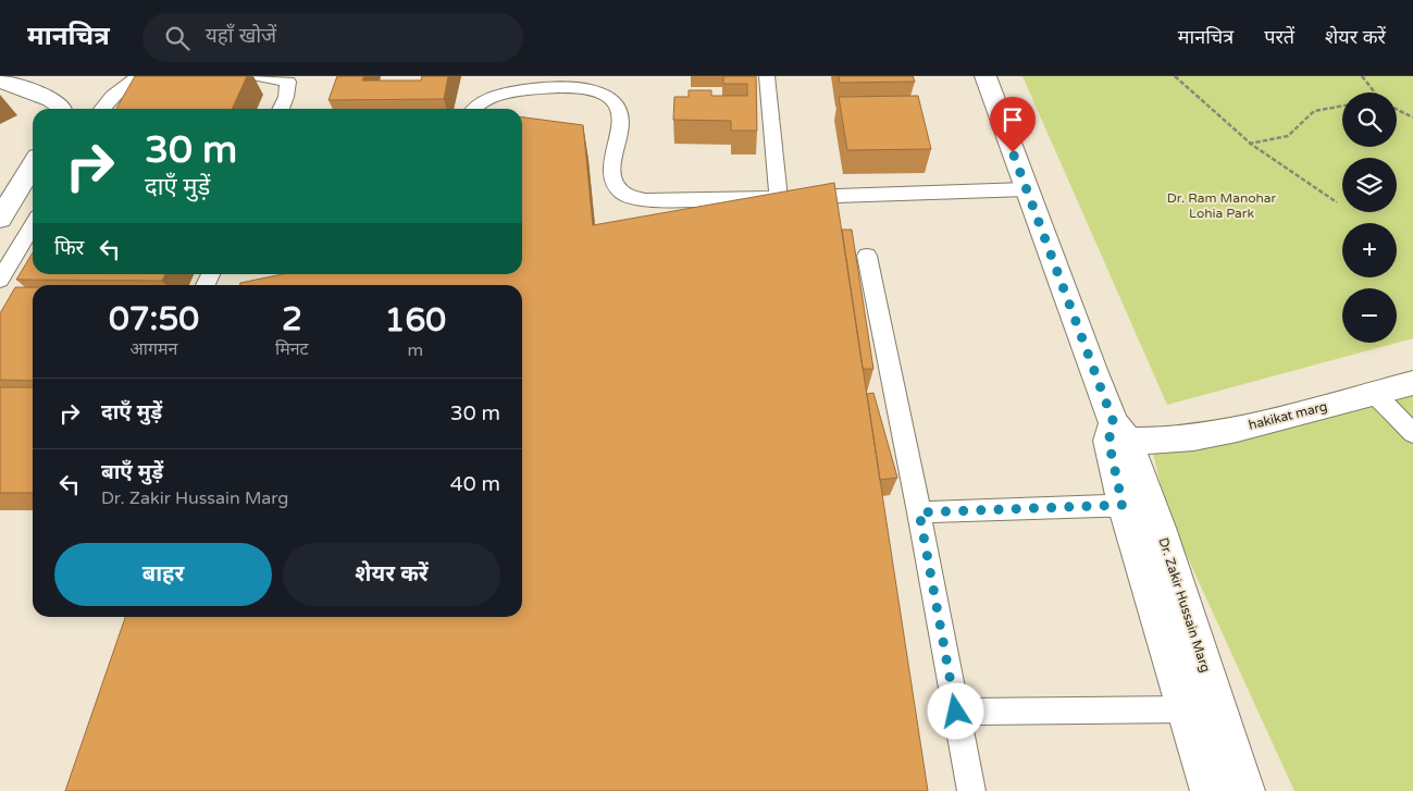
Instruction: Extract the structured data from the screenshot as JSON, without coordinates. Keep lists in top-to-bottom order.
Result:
{
  "streets": {
    "street": ["hakikat marg", "Dr. Zakir Hussain Marg"]
  },
  "crossings": [
    ["hakikat marg", "Dr. Zakir Hussain Marg"]
  ],
  "parks": ["Dr. Ram Manohar Lohia Park"],
  "page": {
    "header": "मानचित्र",
    "search": "यहाँ खोजें",
    "nav": ["मानचित्र", "परतें", "शेयर करें"],
    "map_buttons": ["+", "−"],
    "turn": ["30 m", "दाएँ मुड़ें"],
    "then": "फिर",
    "eta": [
      "07:50",
      "आगमन",
      "2",
      "मिनट",
      "160",
      "m"
    ],
    "list": [
      {
        "name": "दाएँ मुड़ें",
        "value": "30 m"
      },
      {
        "name": "बाएँ मुड़ें",
        "note": "Dr. Zakir Hussain Marg",
        "value": "40 m"
      }
    ],
    "buttons": ["बाहर", "शेयर करें"]
  }
}
